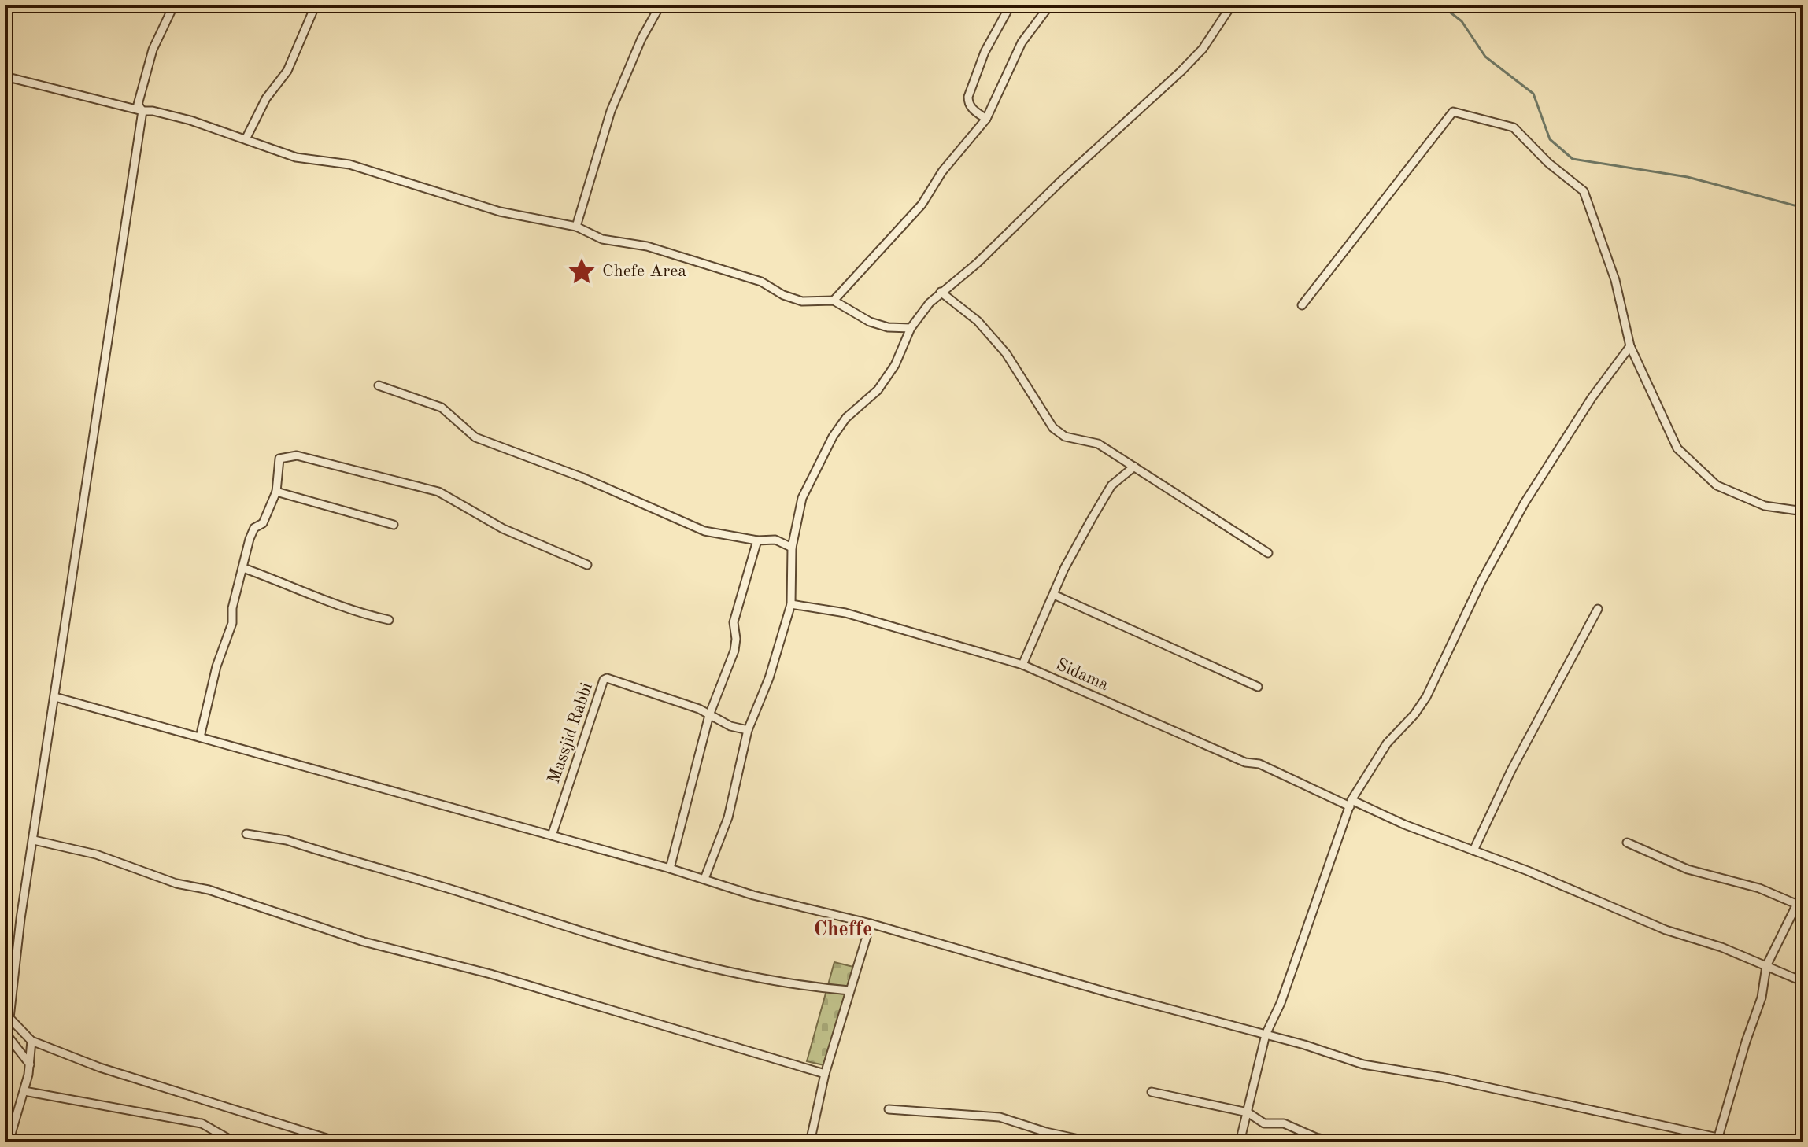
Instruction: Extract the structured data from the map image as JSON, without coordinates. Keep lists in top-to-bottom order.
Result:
{
  "streets": {
    "street": ["Sidama", "Massjid Rabbi"]
  },
  "districts": ["Cheffe"],
  "places": {
    "place": ["Chefe Area"]
  }
}
